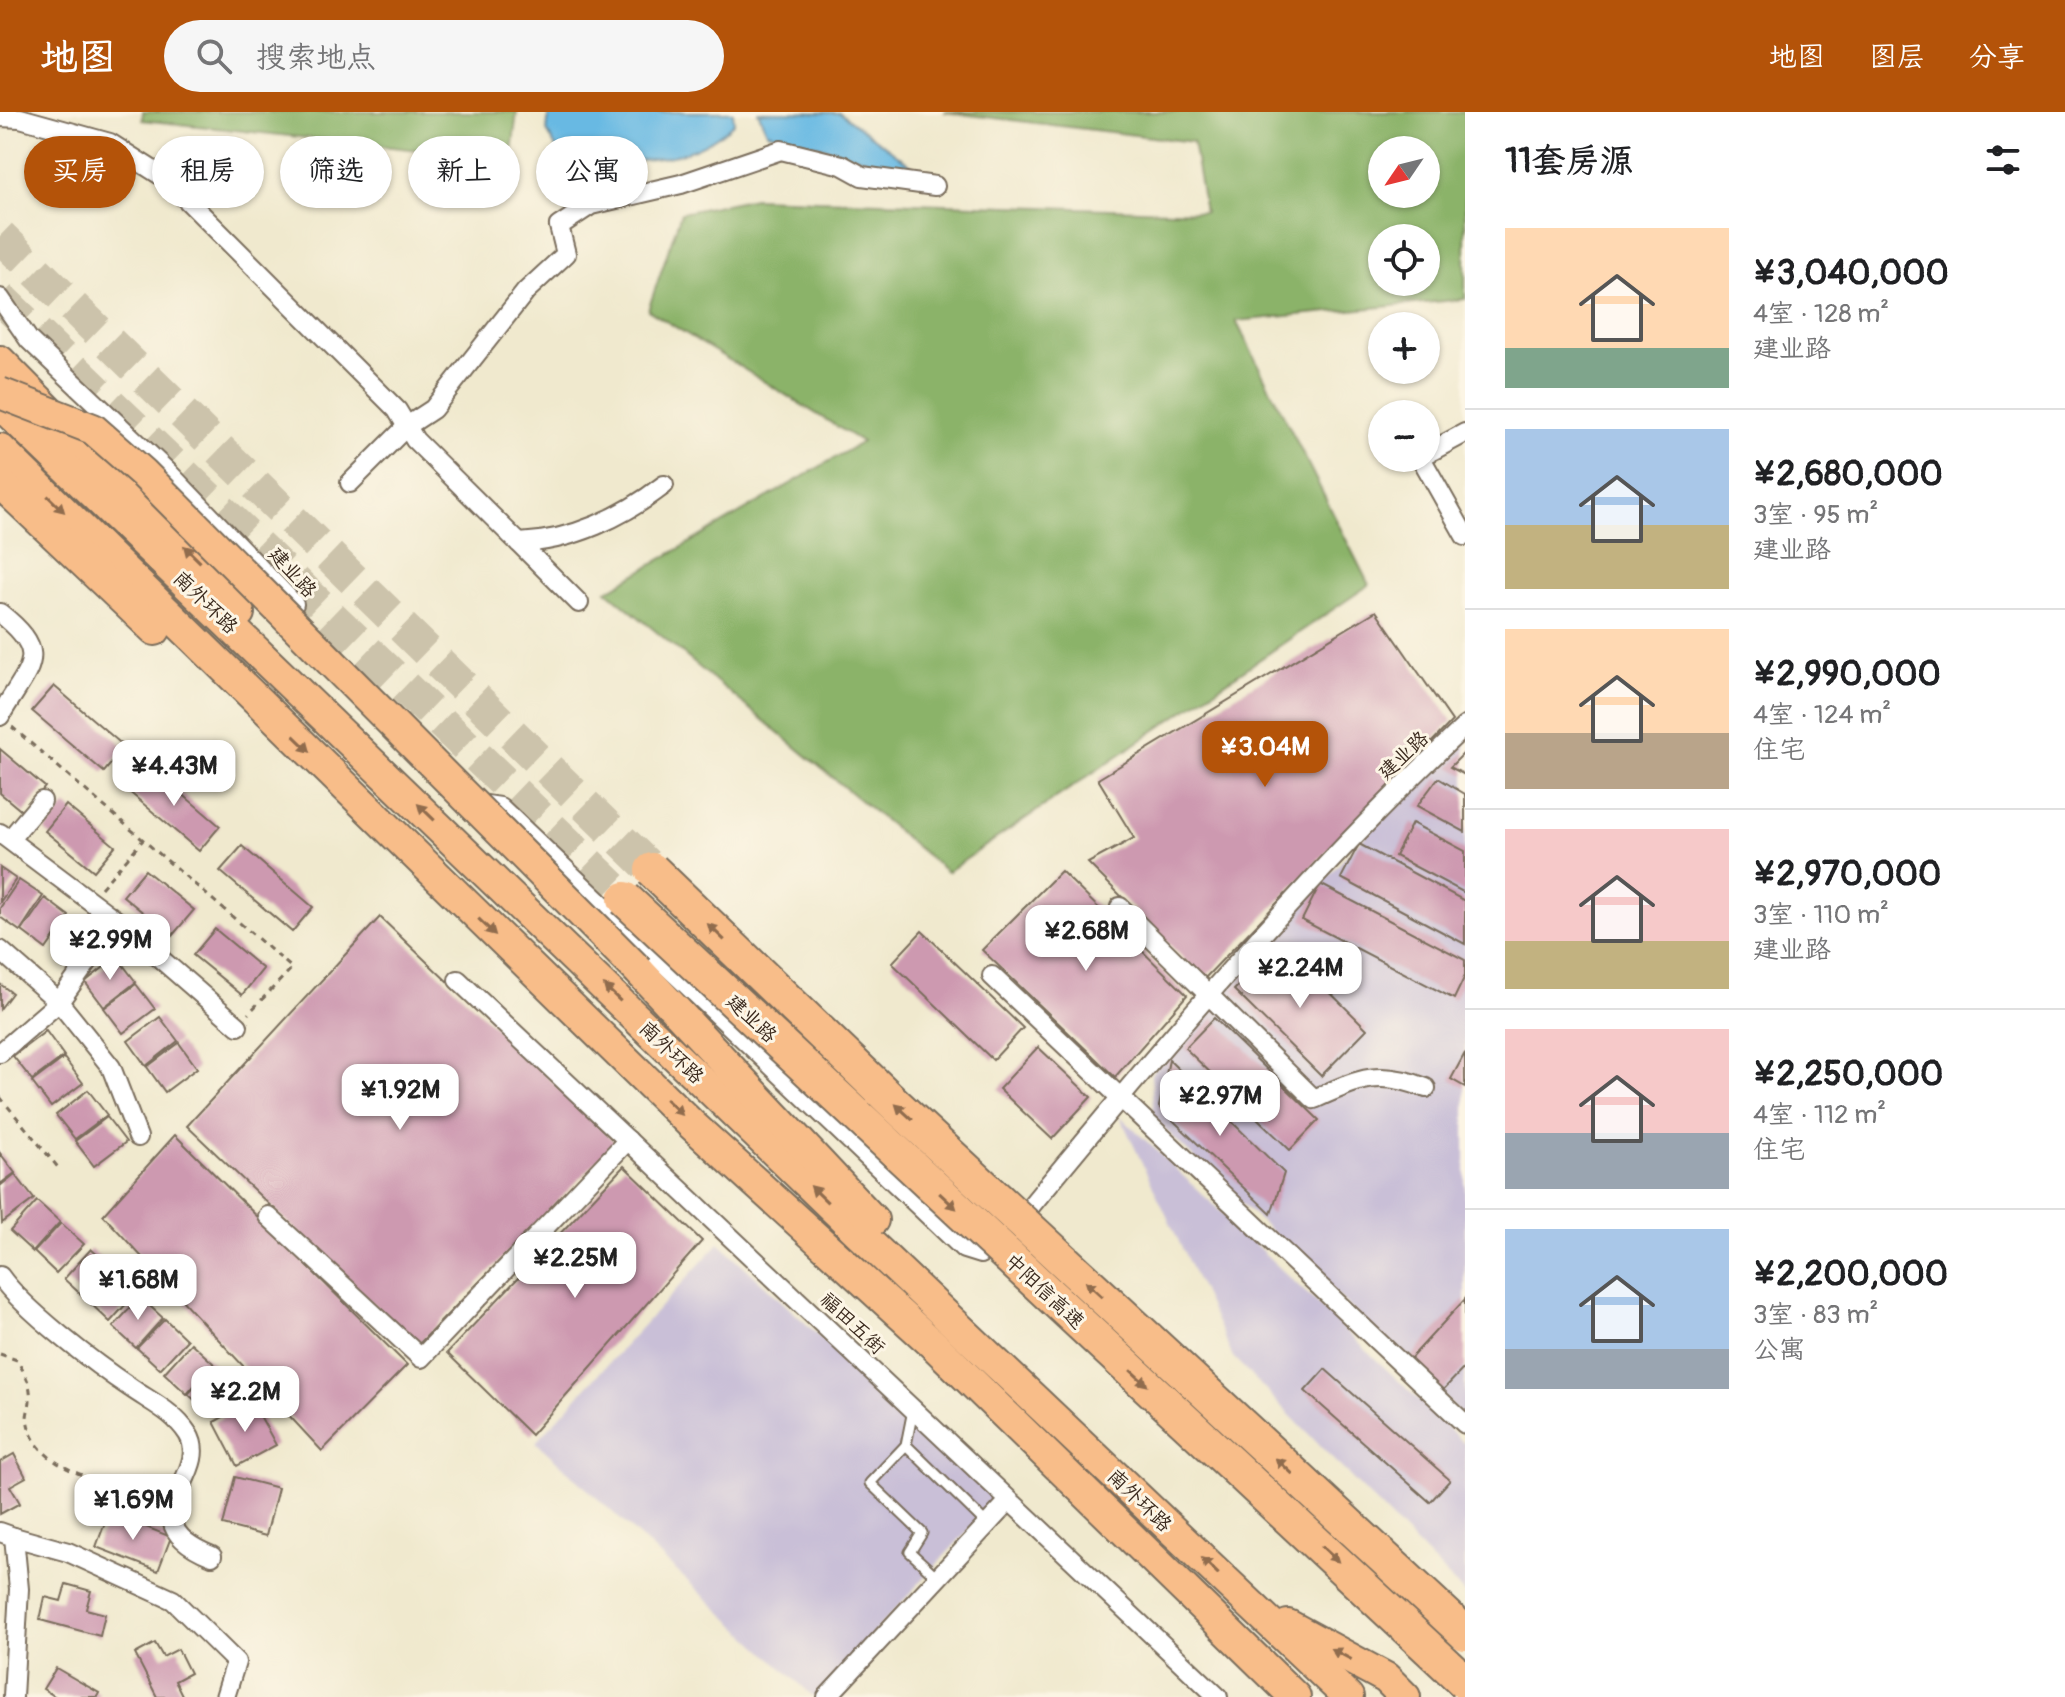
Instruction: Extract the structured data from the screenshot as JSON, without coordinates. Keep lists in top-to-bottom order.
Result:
{
  "streets": {
    "highway": ["南外环路", "中阳信高速"],
    "street": ["建业路", "福田五街"]
  },
  "north": "bottom left",
  "page": {
    "header": "地图",
    "search": "搜索地点",
    "nav": ["地图", "图层", "分享"],
    "heading": "11套房源",
    "map_buttons": ["+", "−"],
    "chip": [
      "买房",
      "租房",
      "筛选",
      "新上",
      "公寓"
    ],
    "list": [
      {
        "name": "¥3,040,000",
        "note": "4室 · 128 m² · 建业路"
      },
      {
        "name": "¥2,680,000",
        "note": "3室 · 95 m² · 建业路"
      },
      {
        "name": "¥2,990,000",
        "note": "4室 · 124 m² · 住宅"
      },
      {
        "name": "¥2,970,000",
        "note": "3室 · 110 m² · 建业路"
      },
      {
        "name": "¥2,250,000",
        "note": "4室 · 112 m² · 住宅"
      },
      {
        "name": "¥2,200,000",
        "note": "3室 · 83 m² · 公寓"
      }
    ],
    "price": [
      "¥3.04M",
      "¥4.43M",
      "¥2.68M",
      "¥2.99M",
      "¥2.24M",
      "¥1.92M",
      "¥2.97M",
      "¥2.25M",
      "¥1.68M",
      "¥2.2M",
      "¥1.69M"
    ]
  }
}
